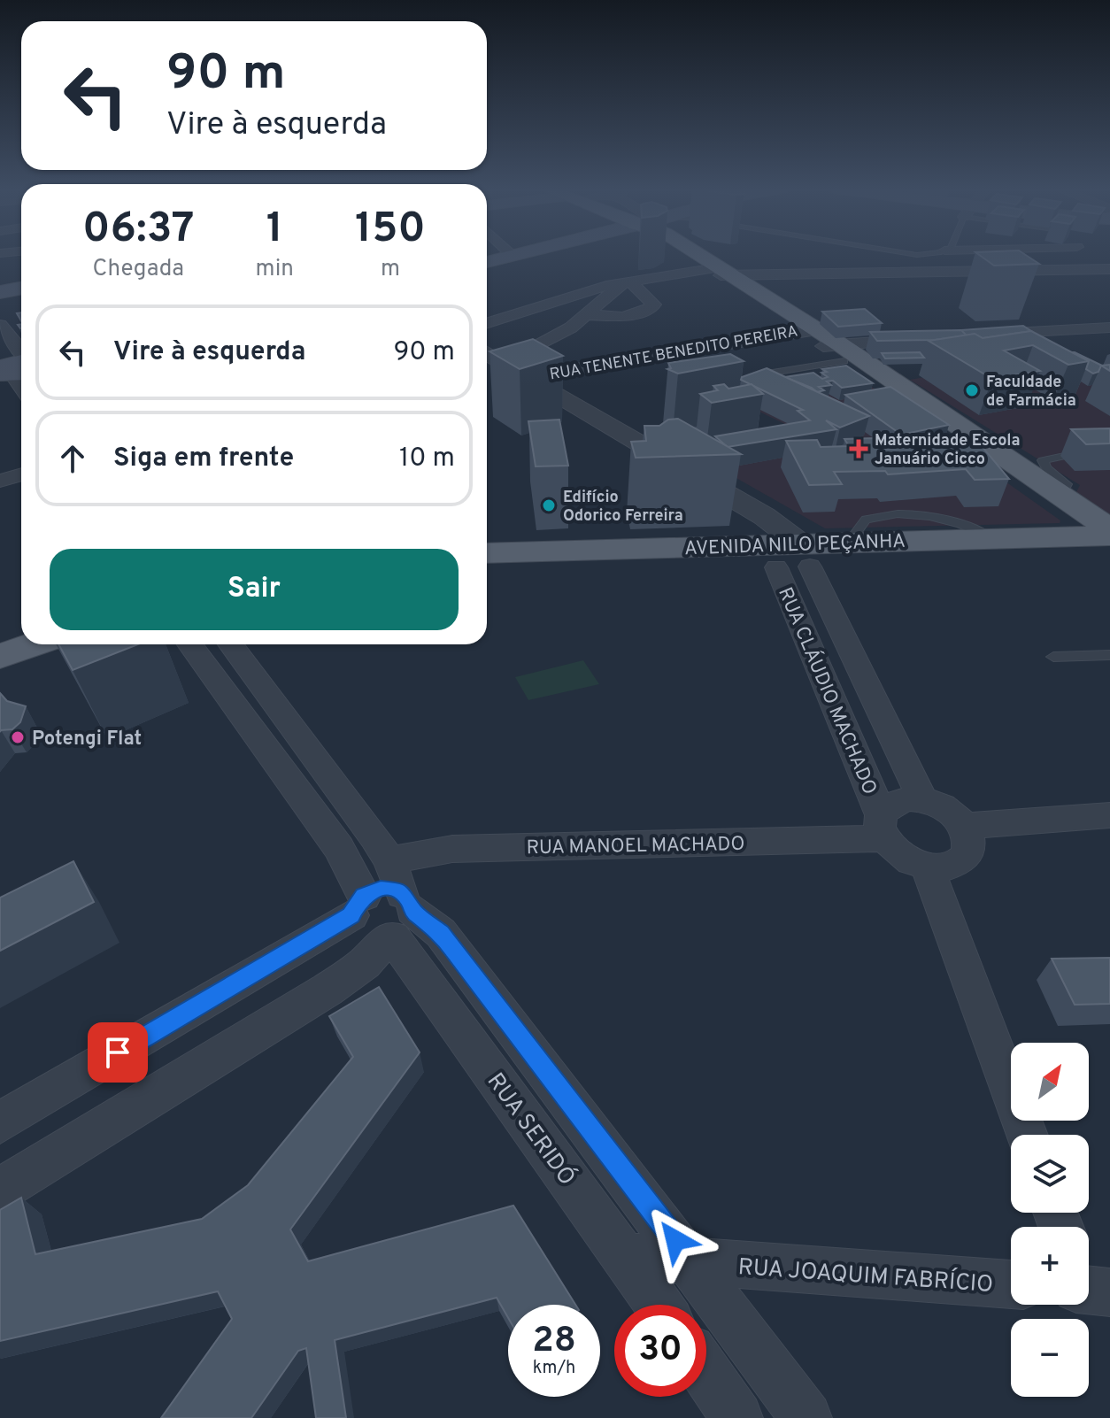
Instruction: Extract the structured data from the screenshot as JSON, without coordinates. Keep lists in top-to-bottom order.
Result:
{
  "streets": {
    "main road": ["AVENIDA NILO PEÇANHA"],
    "street": [
      "RUA TENENTE BENEDITO PEREIRA",
      "RUA CLÁUDIO MACHADO",
      "RUA MANOEL MACHADO",
      "RUA SERIDÓ",
      "RUA JOAQUIM FABRÍCIO"
    ]
  },
  "crossings": [
    ["AVENIDA NILO PEÇANHA", "RUA CLÁUDIO MACHADO"],
    ["RUA CLÁUDIO MACHADO", "RUA MANOEL MACHADO"],
    ["RUA MANOEL MACHADO", "RUA SERIDÓ"],
    ["RUA SERIDÓ", "RUA JOAQUIM FABRÍCIO"]
  ],
  "places": {
    "other": ["Faculdade de Farmácia", "Edifício Odorico Ferreira", "Potengi Flat"],
    "health": ["Maternidade Escola Januário Cicco"]
  },
  "north": "top right",
  "page": {
    "turn": ["90 m", "Vire à esquerda"],
    "eta": [
      "06:37",
      "Chegada",
      "1",
      "min",
      "150",
      "m"
    ],
    "list": [
      {
        "name": "Vire à esquerda",
        "value": "90 m"
      },
      {
        "name": "Siga em frente",
        "value": "10 m"
      }
    ],
    "buttons": "Sair",
    "map_buttons": ["+", "−"],
    "speed": "28 km/h",
    "limit": "30"
  }
}
